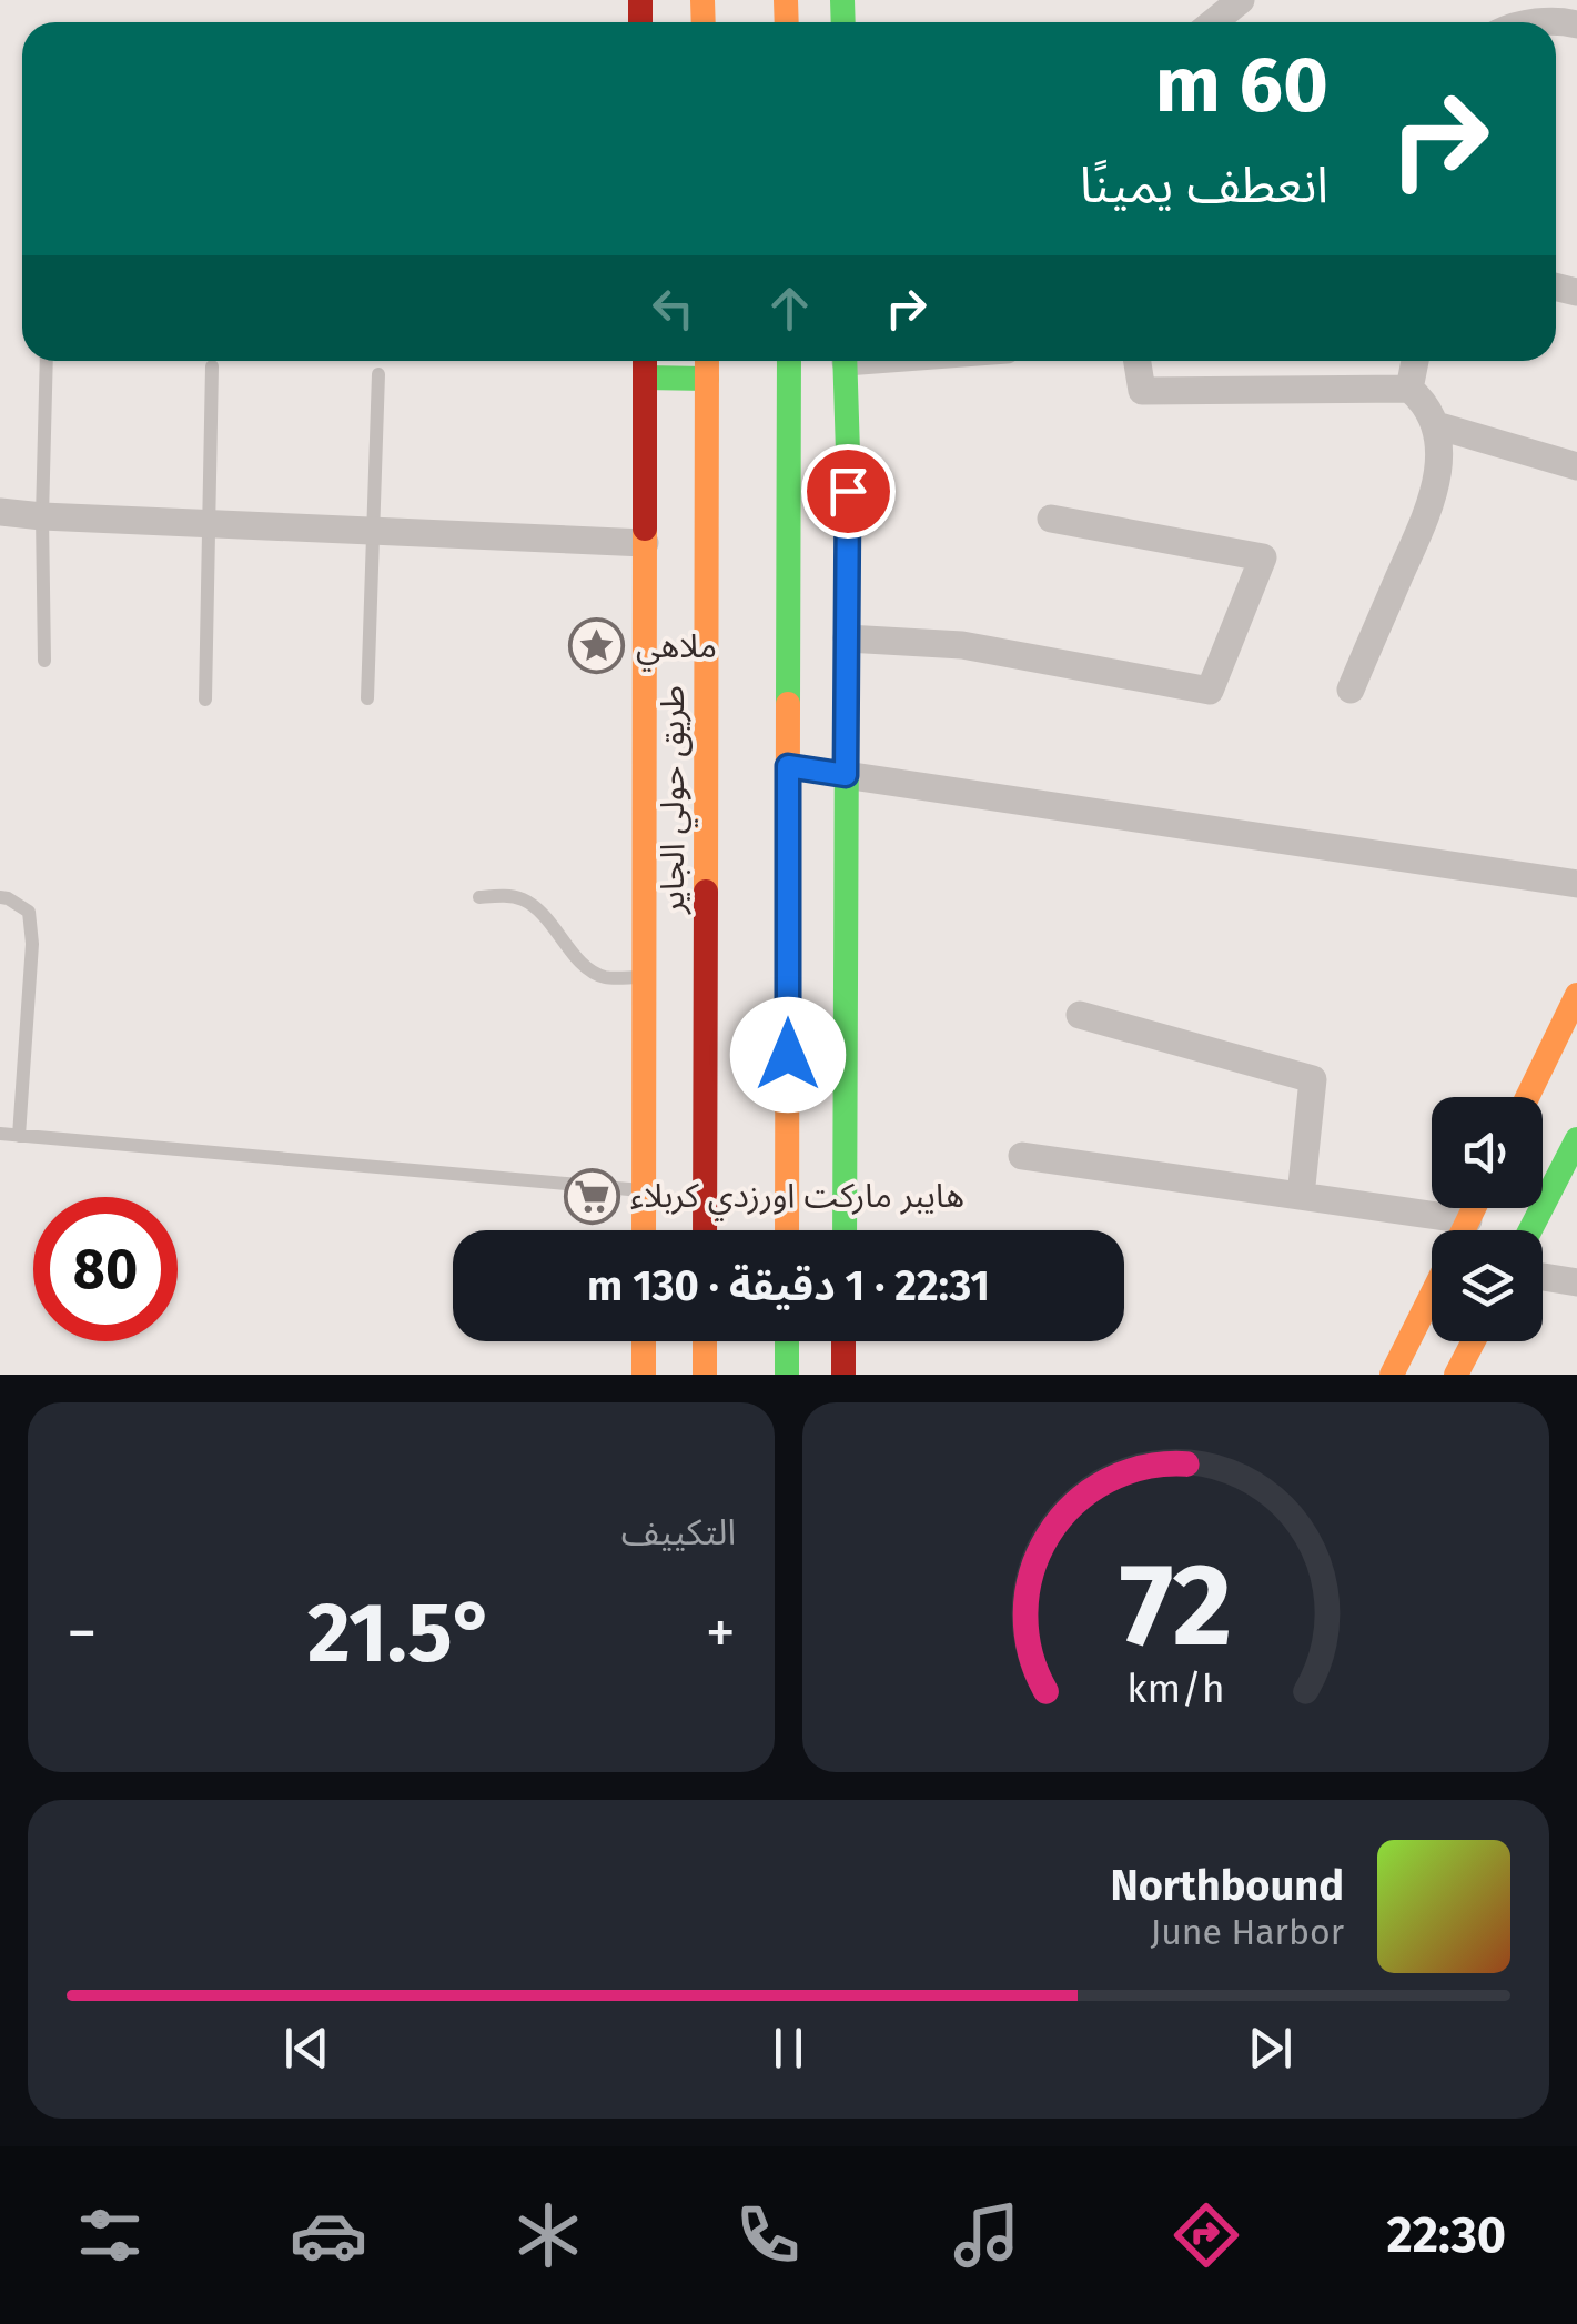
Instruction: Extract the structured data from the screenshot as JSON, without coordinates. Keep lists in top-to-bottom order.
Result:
{
  "streets": {
    "main road": ["طريق حولي الجاير"]
  },
  "places": {
    "place": ["ملاهي"],
    "supermarket": ["هايبر ماركت اورزدي كربلاء"]
  },
  "page": {
    "turn": ["60 m", "انعطف يمينًا"],
    "limit": "80",
    "trip": "22:31 · 1 دقيقة · 130 m",
    "tile": "التكييف",
    "heat": ["−", "21.5°", "+"],
    "song": ["Northbound", "June Harbor"],
    "tabs": "22:30",
    "gauge": ["72", "km/h"]
  }
}
